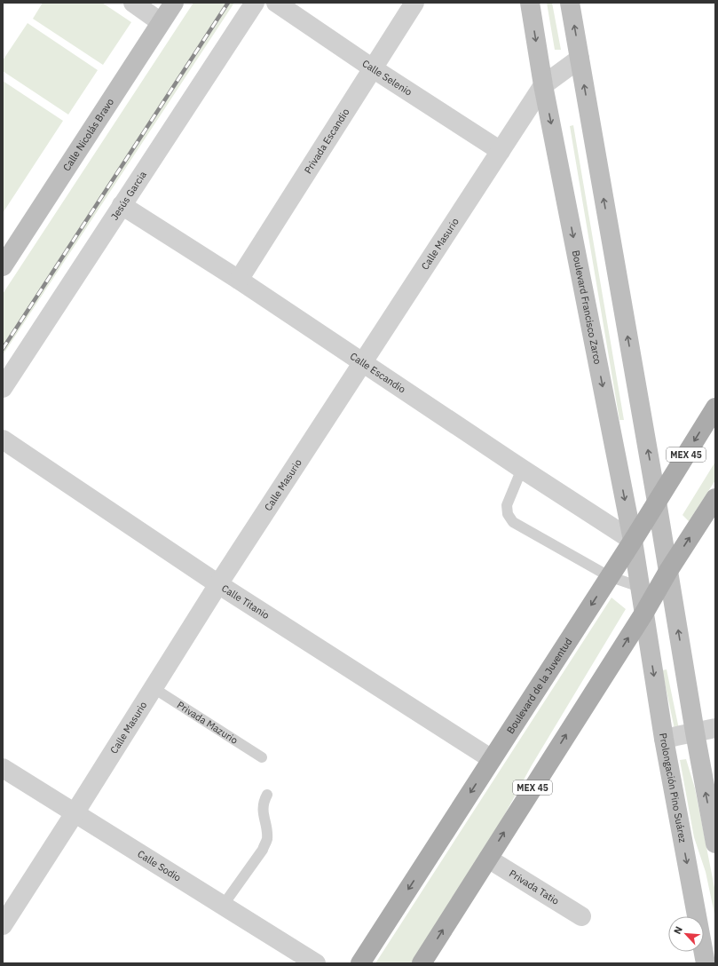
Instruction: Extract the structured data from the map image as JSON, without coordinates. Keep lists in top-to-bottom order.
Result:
{
  "streets": {
    "main road": [
      "Calle Nicolás Bravo",
      "Boulevard Francisco Zarco",
      "MEX 45",
      "Boulevard de la Juventud",
      "Prolongación Pino Suárez"
    ],
    "street": [
      "Calle Selenio",
      "Privada Escandio",
      "Jesús Garcia",
      "Calle Masurio",
      "Calle Escandio",
      "Calle Titanio",
      "Calle Sodio",
      "Privada Tatio"
    ],
    "lane": ["Privada Mazurio"]
  },
  "crossings": [
    ["Calle Selenio", "Privada Escandio"],
    ["Calle Selenio", "Calle Masurio"],
    ["Privada Escandio", "Calle Escandio"],
    ["Jesús Garcia", "Calle Escandio"],
    ["Calle Masurio", "Boulevard Francisco Zarco"],
    ["Calle Masurio", "Calle Escandio"],
    ["Calle Masurio", "Calle Titanio"],
    ["Calle Masurio", "Privada Mazurio"],
    ["Calle Masurio", "Calle Sodio"],
    ["Boulevard Francisco Zarco", "Calle Escandio"],
    ["Boulevard Francisco Zarco", "MEX 45"],
    ["Boulevard Francisco Zarco", "Boulevard de la Juventud"],
    ["Boulevard Francisco Zarco", "Prolongación Pino Suárez"],
    ["Calle Escandio", "Boulevard de la Juventud"],
    ["MEX 45", "Prolongación Pino Suárez"],
    ["MEX 45", "Privada Tatio"],
    ["Calle Titanio", "Boulevard de la Juventud"]
  ],
  "north": "top left"
}
